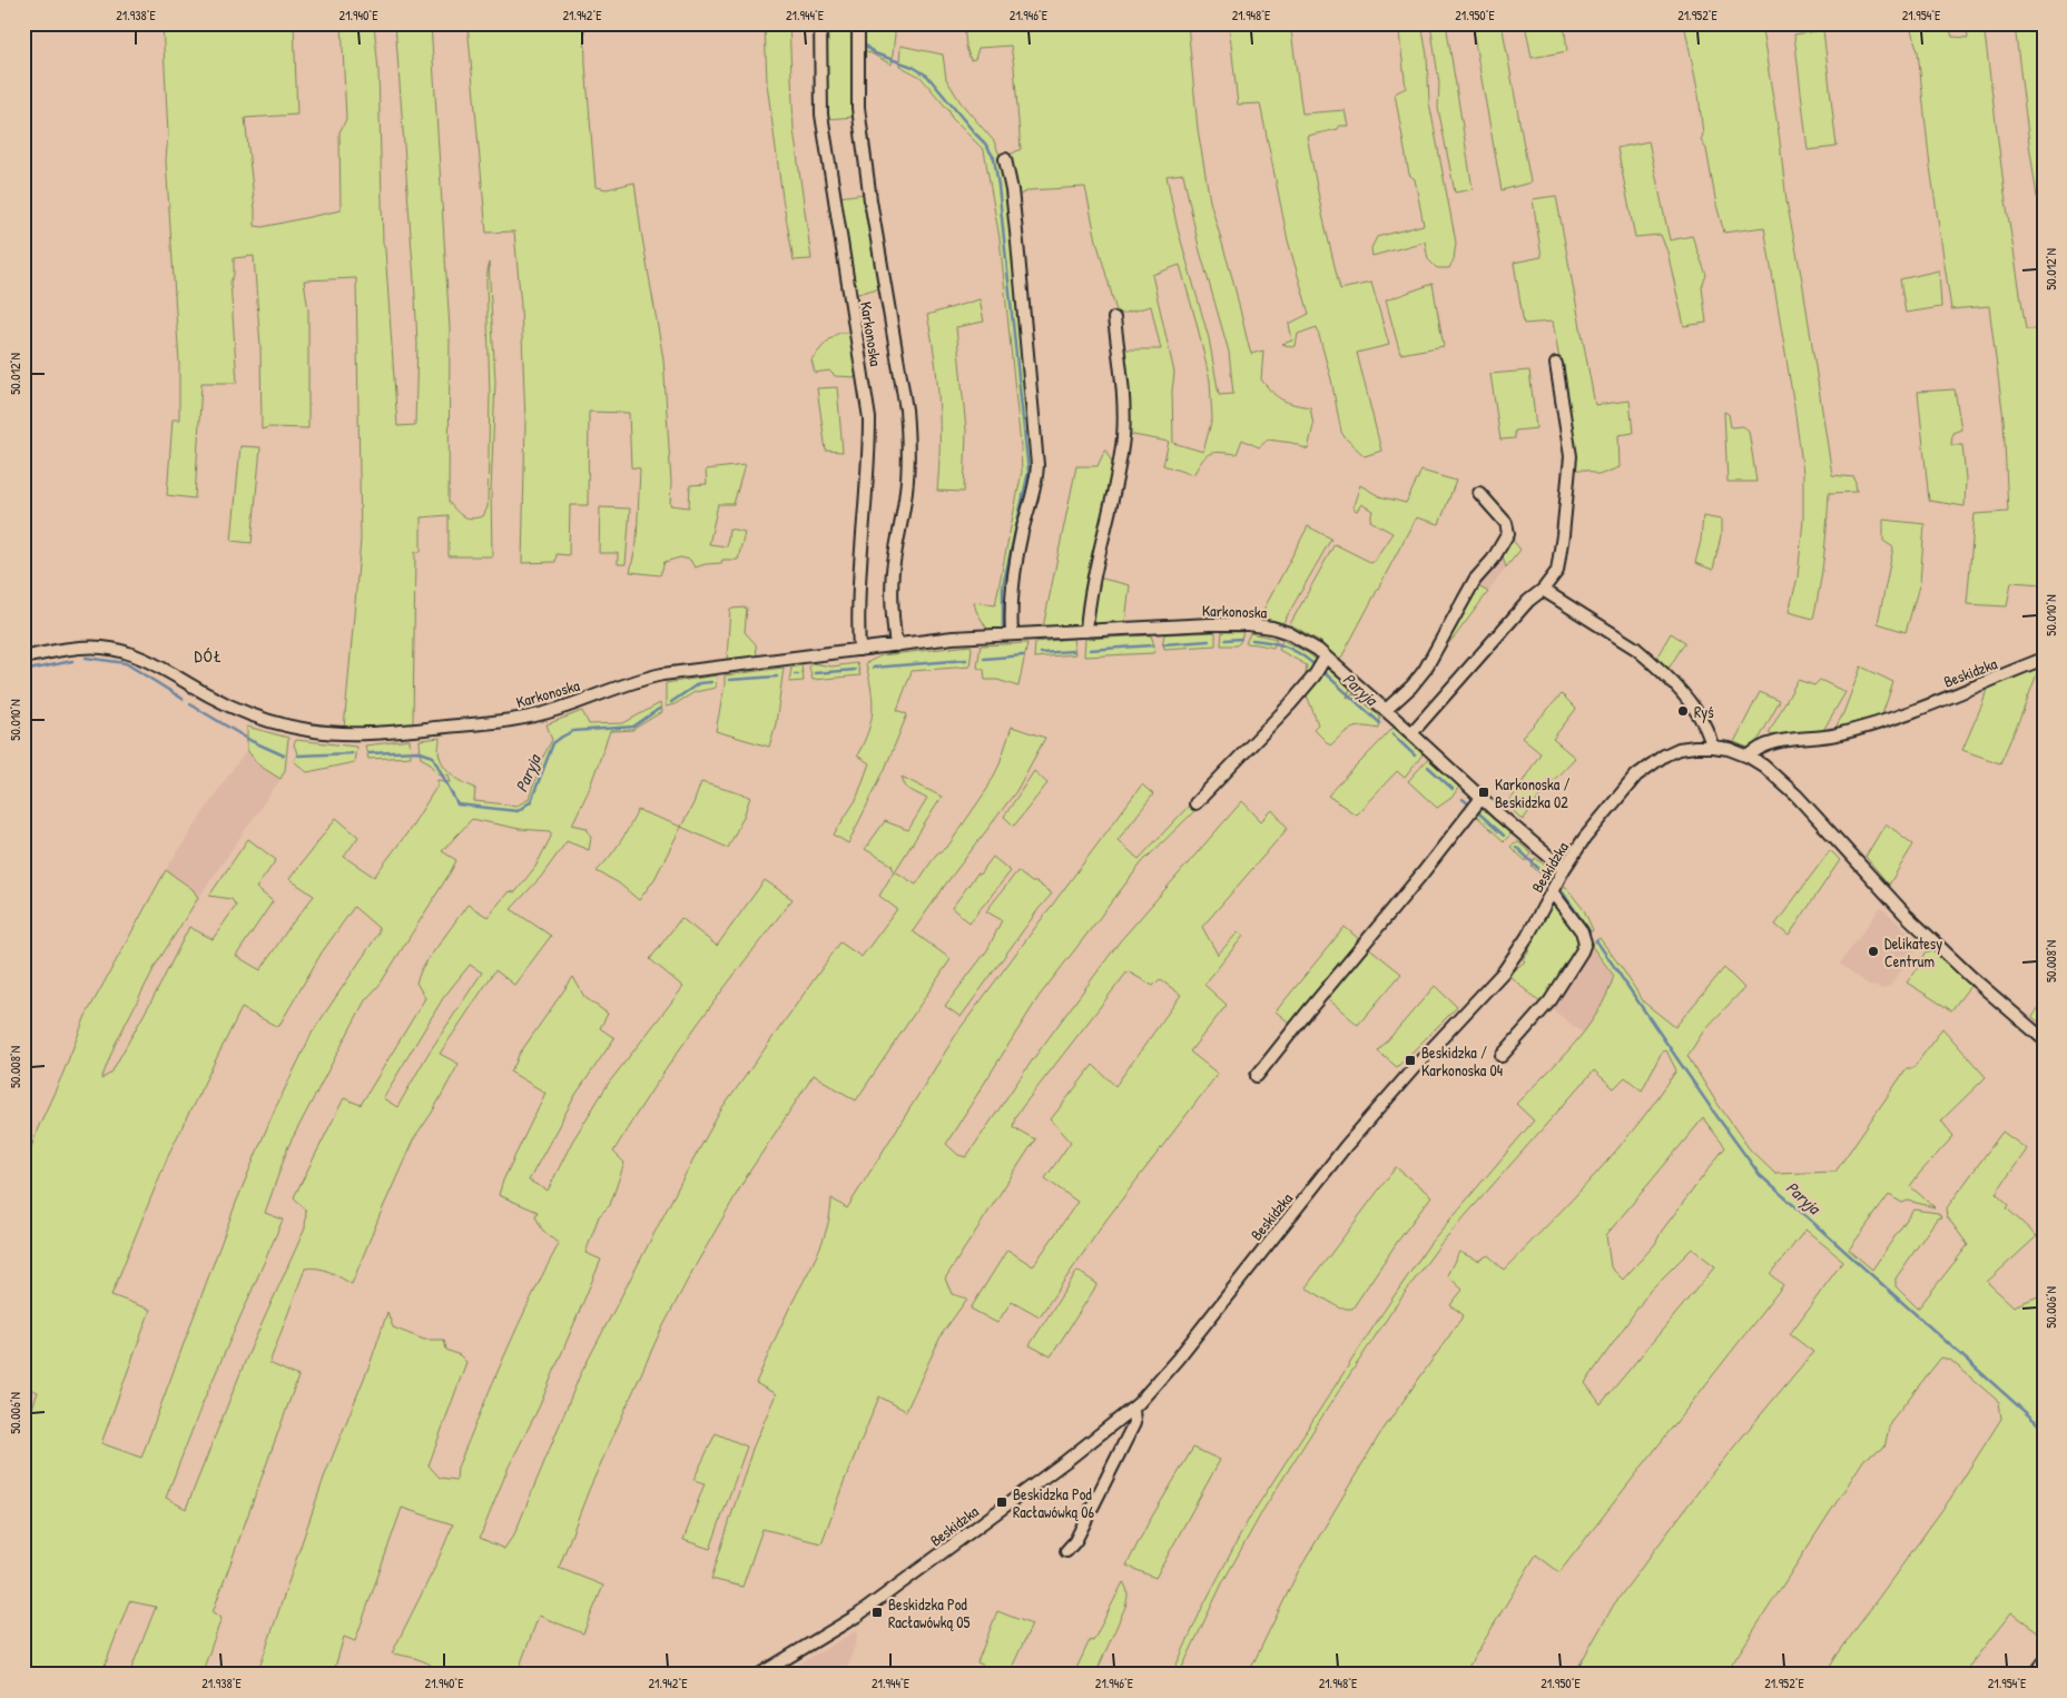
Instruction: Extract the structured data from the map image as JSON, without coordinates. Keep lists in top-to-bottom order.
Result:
{
  "streets": {
    "street": ["Karkonoska", "Beskidzka"]
  },
  "crossings": [
    ["Karkonoska", "Beskidzka"]
  ],
  "districts": ["DÓŁ"],
  "water": ["Paryja"],
  "places": {
    "other": ["Ryś", "Delikatesy Centrum"],
    "transit": [
      "Karkonoska / Beskidzka 02",
      "Beskidzka / Karkonoska 04",
      "Beskidzka Pod Racławówką 06",
      "Beskidzka Pod Racławówką 05"
    ]
  },
  "coordinates": [
    "21.938°E",
    "21.940°E",
    "21.942°E",
    "21.944°E",
    "21.946°E",
    "21.948°E",
    "21.950°E",
    "21.952°E",
    "21.954°E",
    "50.012°N",
    "50.010°N",
    "50.008°N",
    "50.006°N"
  ]
}
